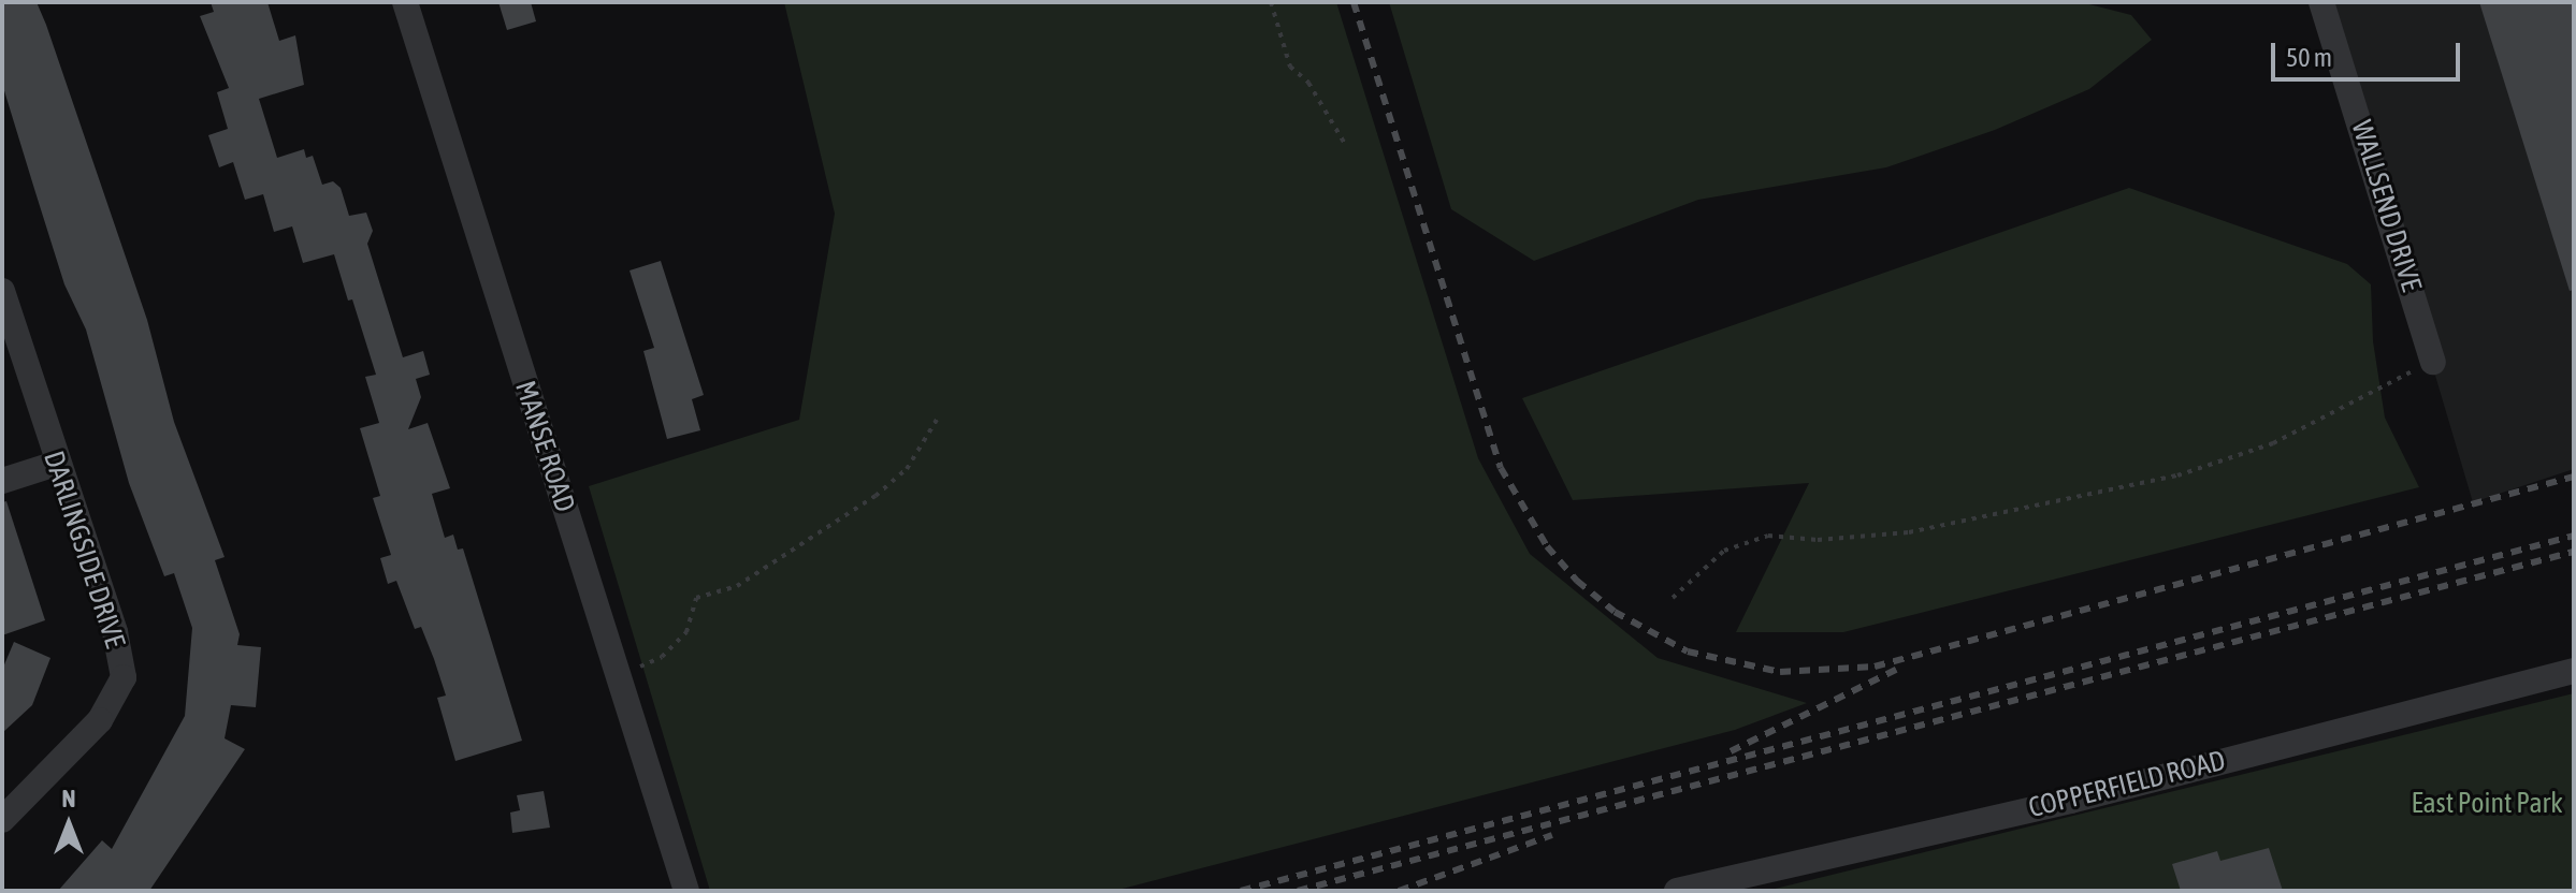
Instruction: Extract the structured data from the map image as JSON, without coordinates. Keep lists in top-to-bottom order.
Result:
{
  "streets": {
    "street": [
      "WALLSEND DRIVE",
      "MANSE ROAD",
      "DARLINGSIDE DRIVE",
      "COPPERFIELD ROAD"
    ]
  },
  "parks": ["East Point Park"],
  "scale_bar": "50 m",
  "north": "top"
}
